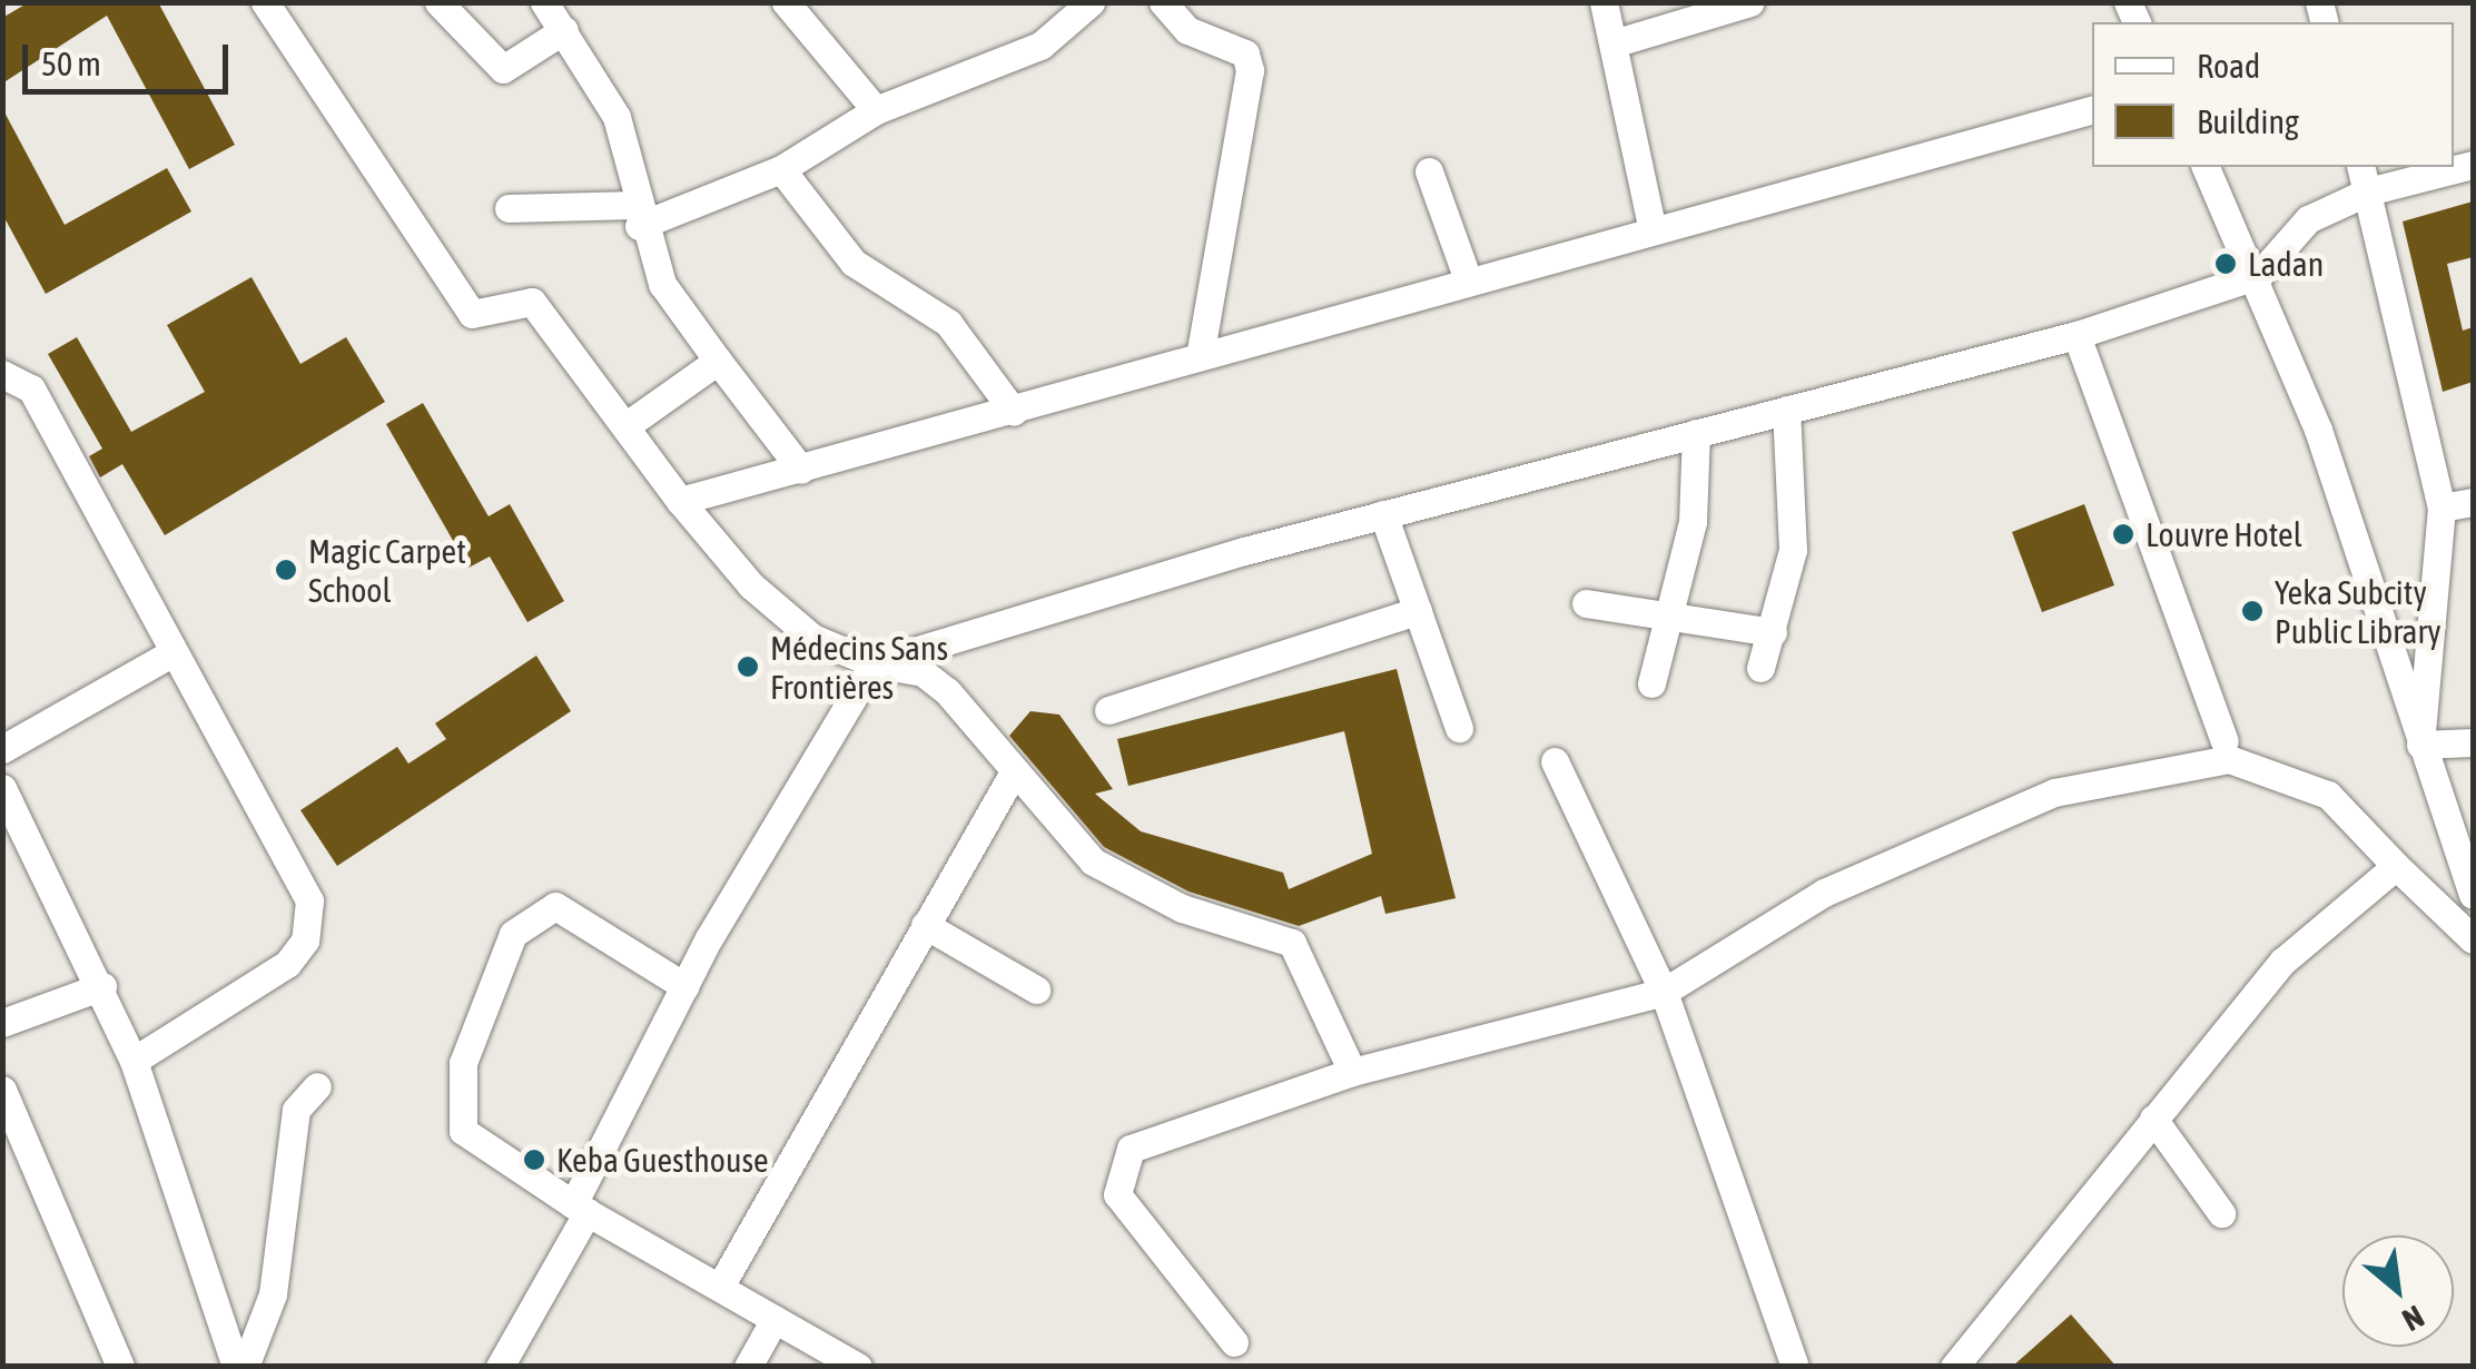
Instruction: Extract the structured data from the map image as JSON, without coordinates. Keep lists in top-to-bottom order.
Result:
{
  "places": [
    "Ladan",
    "Louvre Hotel",
    "Magic Carpet School",
    "Yeka Subcity Public Library",
    "Médecins Sans Frontières",
    "Keba Guesthouse"
  ],
  "legend": ["Road", "Building"],
  "scale_bar": "50 m",
  "north": "bottom right"
}
